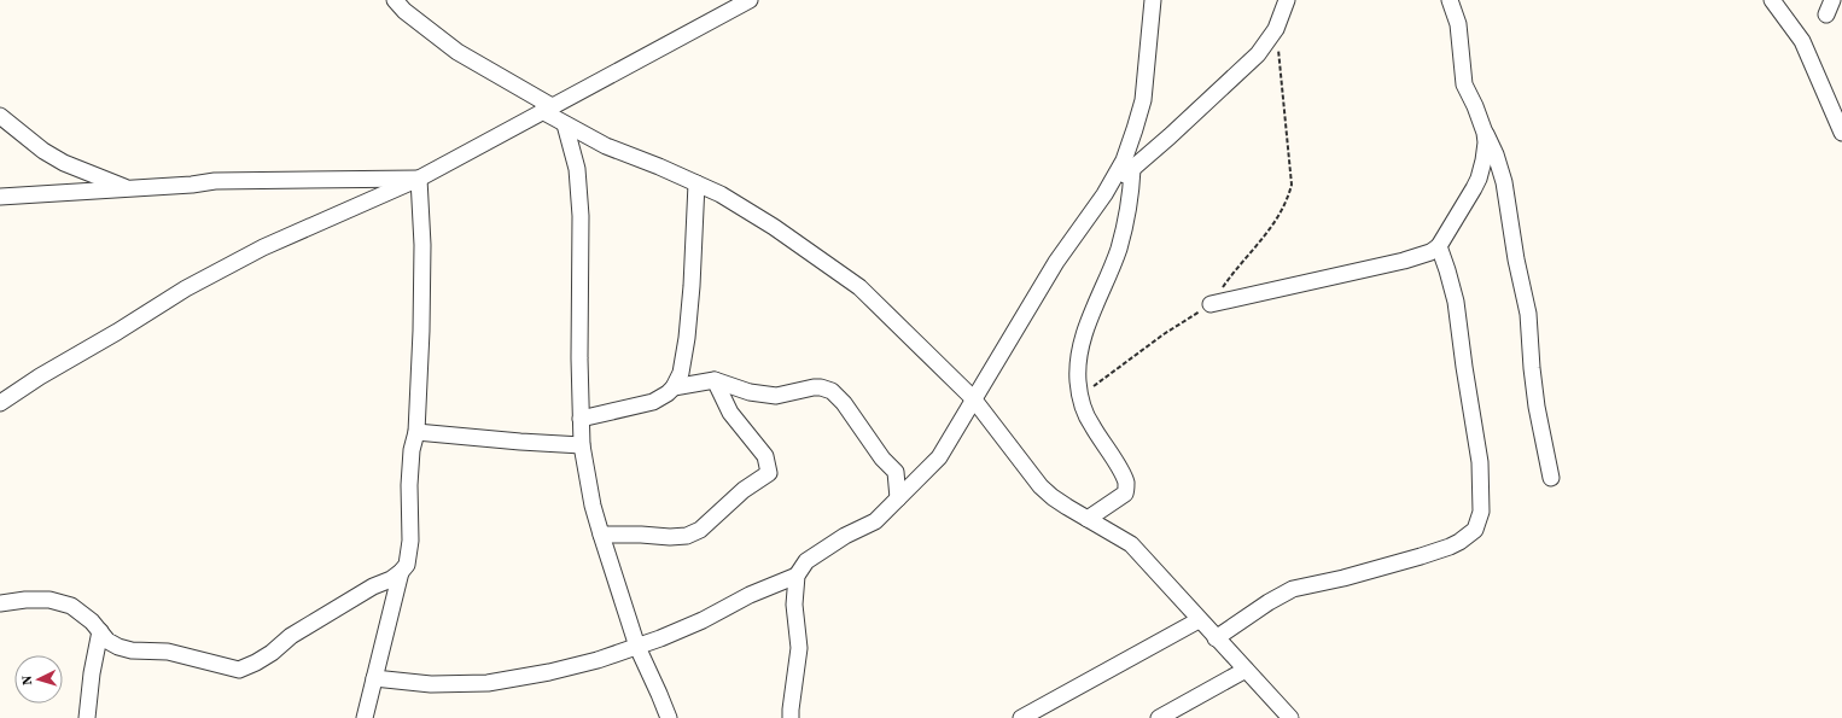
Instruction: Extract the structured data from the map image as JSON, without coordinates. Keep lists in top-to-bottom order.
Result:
{
  "north": "left"
}
